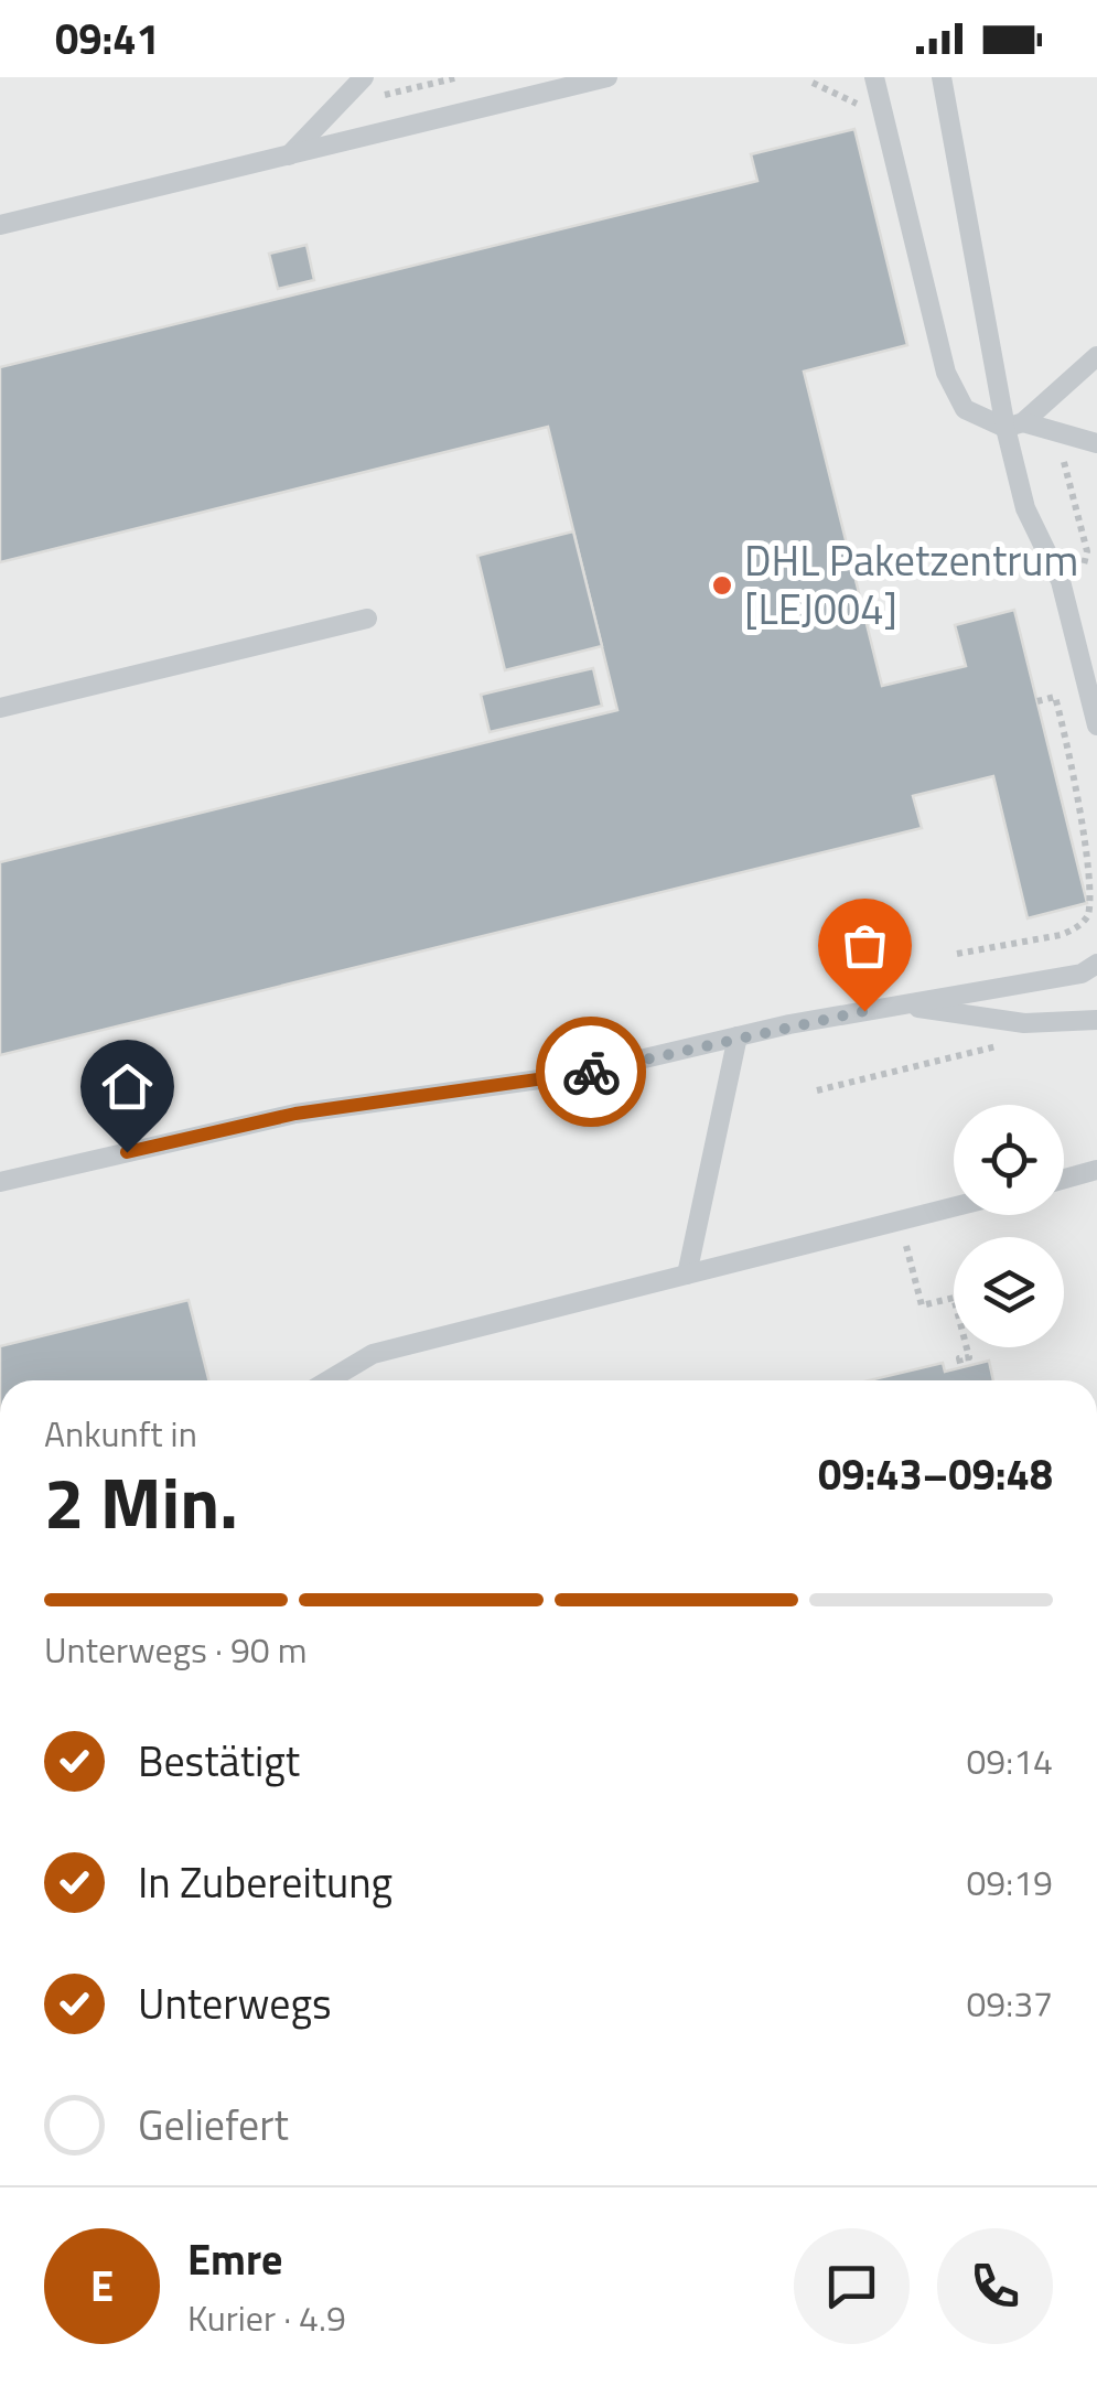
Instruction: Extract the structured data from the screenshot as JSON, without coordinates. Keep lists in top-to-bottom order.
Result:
{
  "places": ["DHL Paketzentrum [LEJ004]"],
  "page": {
    "status": "09:41",
    "heading": ["2 Min.", "Ankunft in", "09:43–09:48"],
    "panel": ["Emre", "Kurier · 4.9"],
    "bar": "Unterwegs · 90 m",
    "list": [
      ["Bestätigt", "09:14"],
      ["In Zubereitung", "09:19"],
      ["Unterwegs", "09:37"],
      "Geliefert"
    ],
    "round": "E"
  }
}
